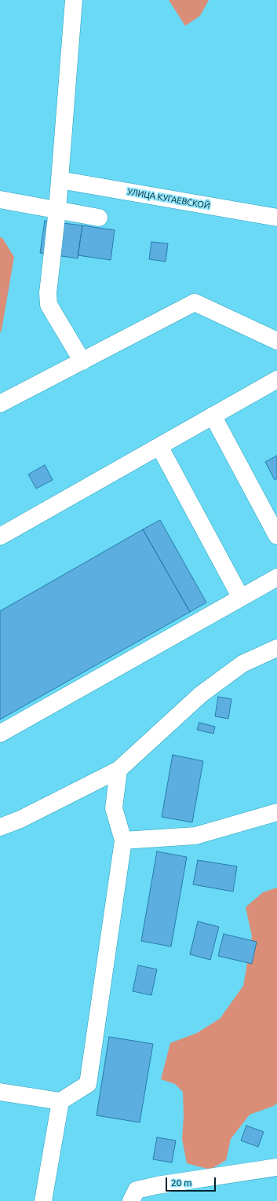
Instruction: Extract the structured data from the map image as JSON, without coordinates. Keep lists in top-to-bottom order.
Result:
{
  "streets": {
    "street": ["УЛИЦА КУГАЕВСКОЙ"]
  },
  "scale_bar": "20 m"
}
